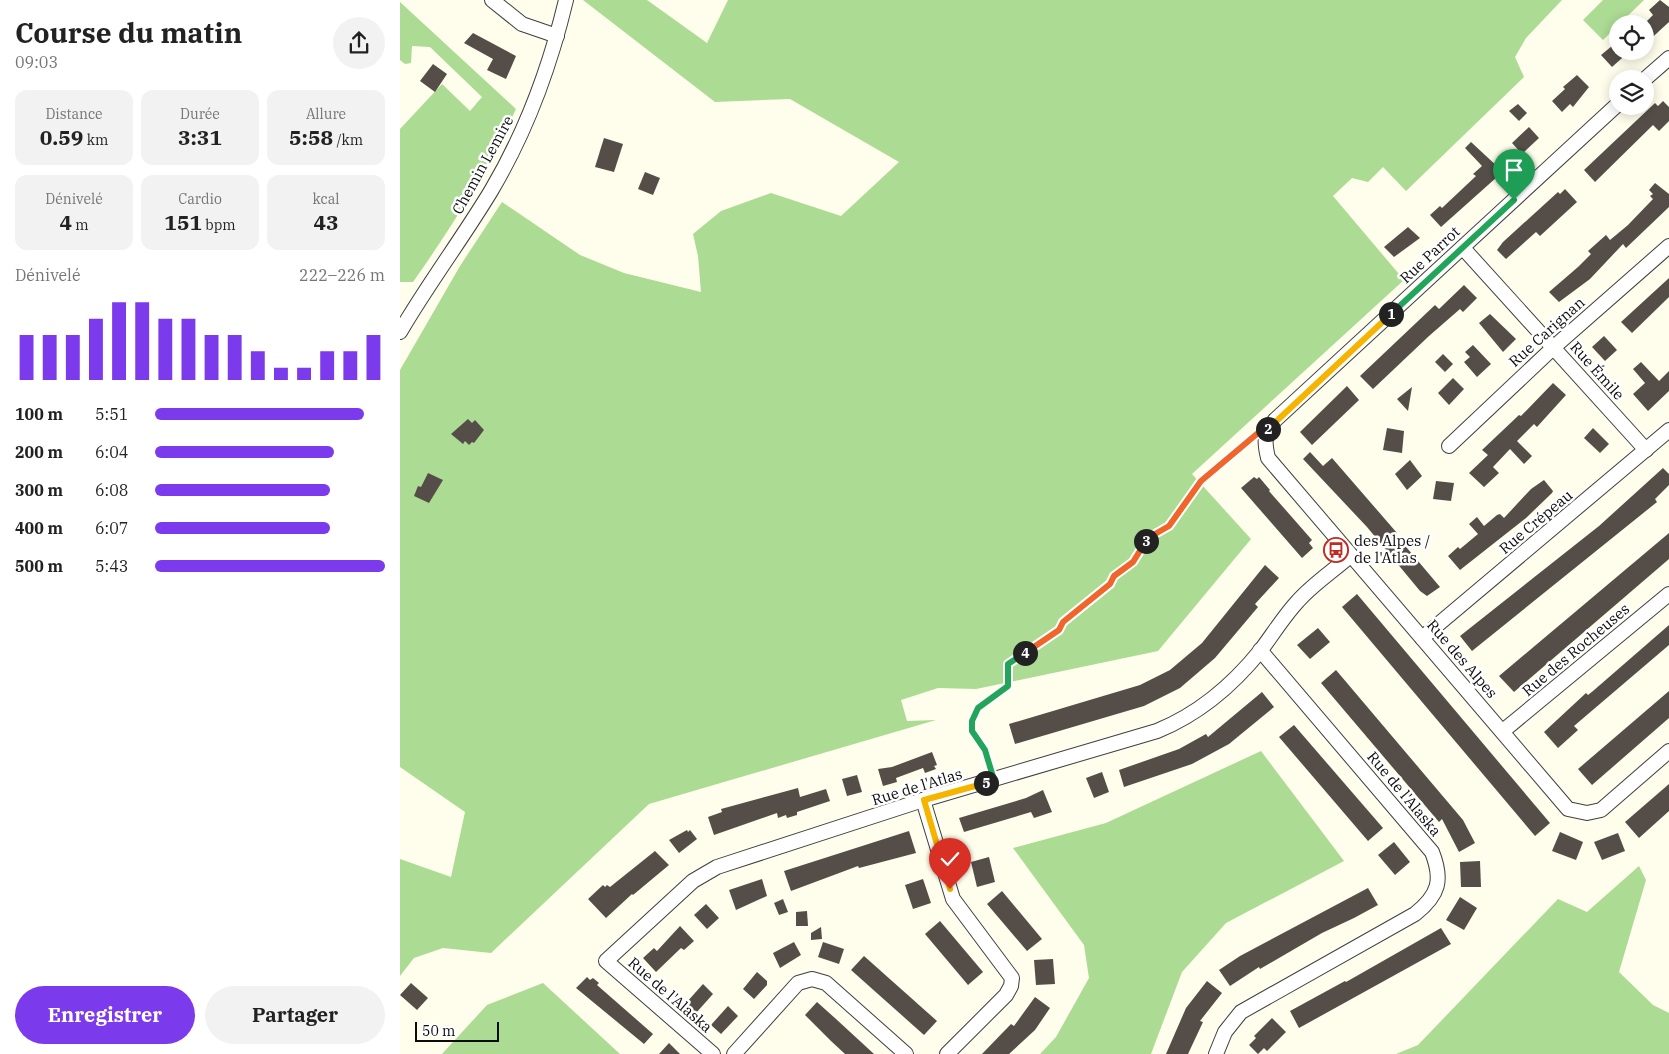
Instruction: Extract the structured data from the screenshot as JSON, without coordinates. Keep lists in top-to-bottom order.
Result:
{
  "streets": {
    "street": [
      "Chemin Lemire",
      "Rue Parrot",
      "Rue Carignan",
      "Rue Émile",
      "Rue Crépeau",
      "Rue des Rocheuses",
      "Rue des Alpes",
      "Rue de l'Atlas",
      "Rue de l'Alaska"
    ]
  },
  "crossings": [
    ["Rue Parrot", "Rue Émile"],
    ["Rue Parrot", "Rue des Alpes"],
    ["Rue Carignan", "Rue Émile"],
    ["Rue Émile", "Rue Crépeau"],
    ["Rue Crépeau", "Rue des Alpes"],
    ["Rue des Rocheuses", "Rue des Alpes"],
    ["Rue des Alpes", "Rue de l'Atlas"],
    ["Rue de l'Atlas", "Rue de l'Alaska"]
  ],
  "places": {
    "bus stop": ["des Alpes / de l'Atlas"]
  },
  "scale_bar": "50 m",
  "page": {
    "heading": ["Course du matin", "09:03"],
    "stats": [
      ["Distance", "0.59 km"],
      ["Durée", "3:31"],
      ["Allure", "5:58 /km"],
      ["Dénivelé", "4 m"],
      ["Cardio", "151 bpm"],
      ["kcal", "43"]
    ],
    "chart": ["Dénivelé", "222–226 m"],
    "pins": [
      "1",
      "2",
      "3",
      "4",
      "5"
    ],
    "list": [
      {
        "name": "100 m",
        "note": "5:51"
      },
      {
        "name": "200 m",
        "note": "6:04"
      },
      {
        "name": "300 m",
        "note": "6:08"
      },
      {
        "name": "400 m",
        "note": "6:07"
      },
      {
        "name": "500 m",
        "note": "5:43"
      }
    ],
    "buttons": ["Enregistrer", "Partager"],
    "scale": "50 m"
  }
}
